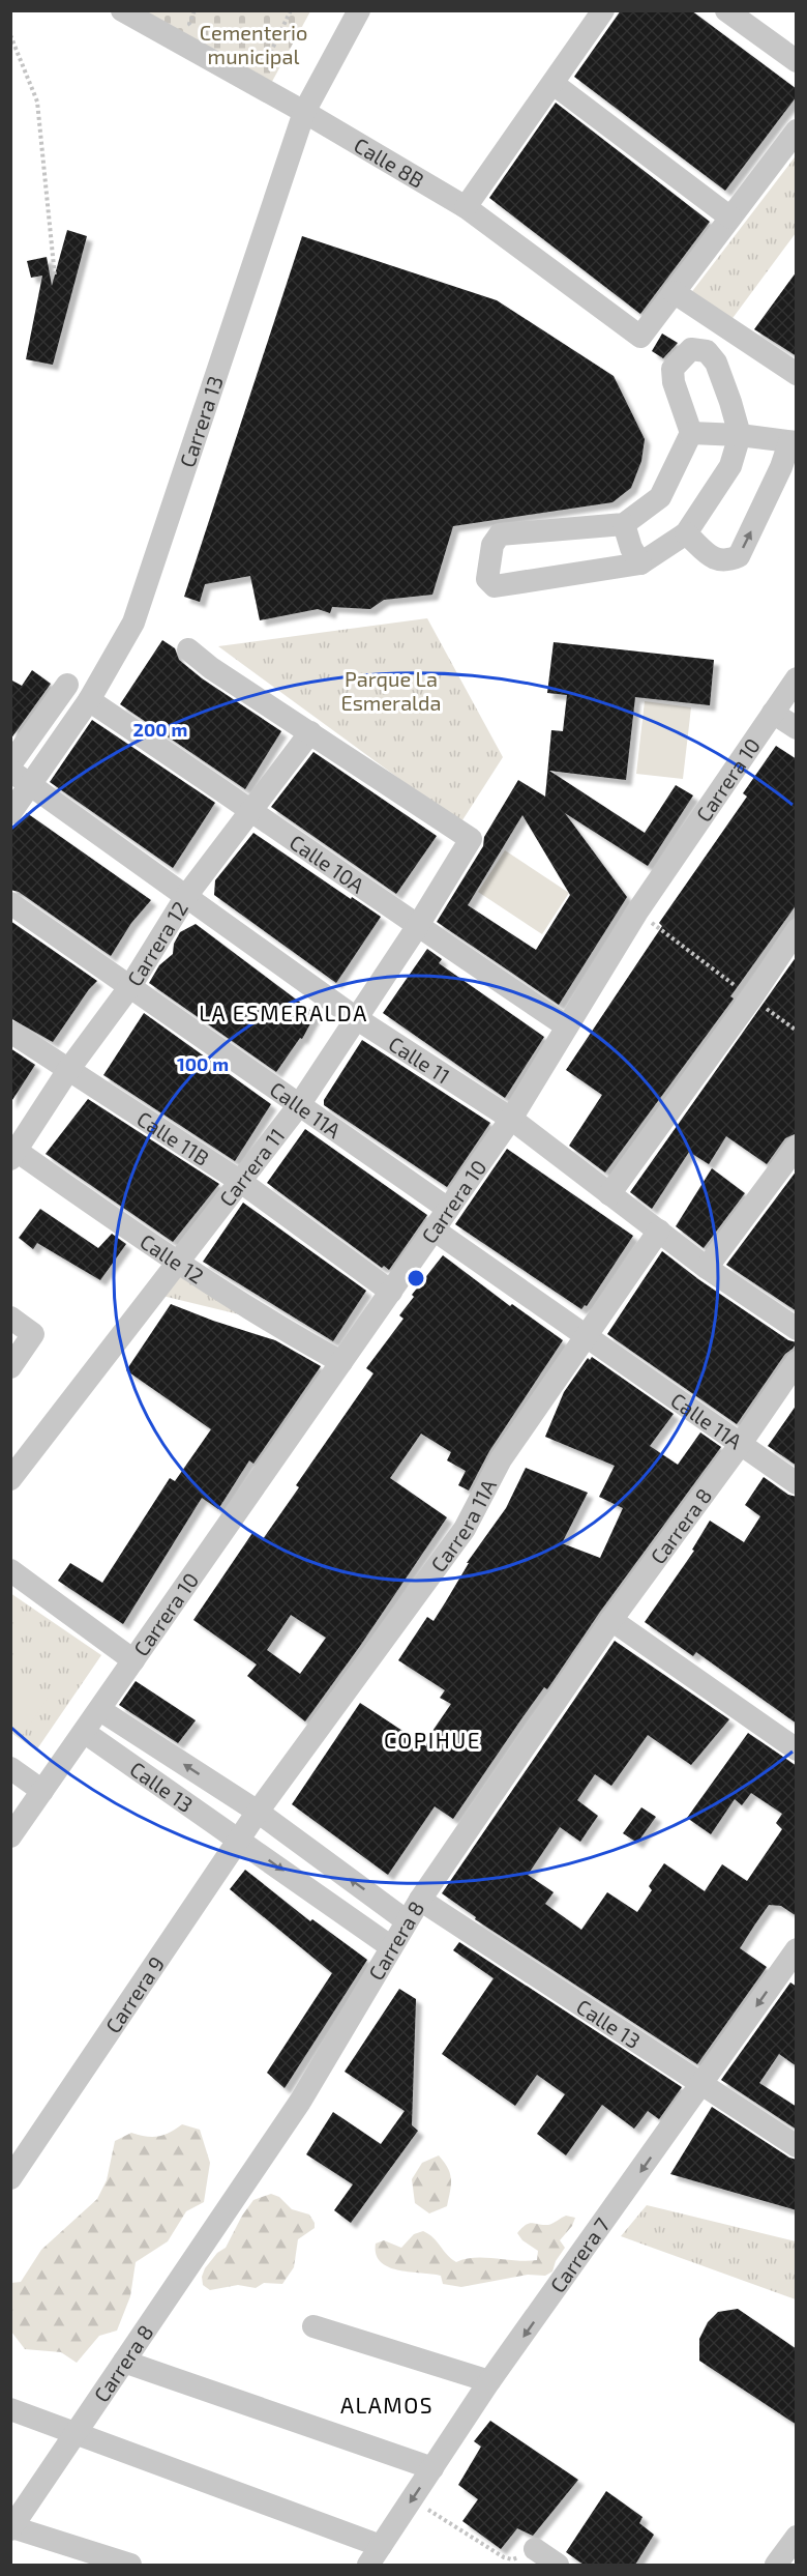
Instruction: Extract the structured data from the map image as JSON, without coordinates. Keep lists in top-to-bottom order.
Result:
{
  "streets": {
    "street": [
      "Calle 8B",
      "Carrera 13",
      "Carrera 10",
      "Calle 10A",
      "Carrera 12",
      "Calle 11",
      "Calle 11A",
      "Calle 11B",
      "Carrera 11",
      "Calle 12",
      "Carrera 11A",
      "Carrera 8",
      "Calle 13",
      "Carrera 9",
      "Carrera 7"
    ]
  },
  "crossings": [
    ["Calle 8B", "Carrera 13"],
    ["Carrera 13", "Calle 10A"],
    ["Carrera 13", "Calle 11"],
    ["Carrera 10", "Calle 10A"],
    ["Carrera 10", "Calle 11"],
    ["Carrera 10", "Calle 11A"],
    ["Carrera 10", "Calle 11B"],
    ["Carrera 10", "Calle 12"],
    ["Carrera 10", "Calle 13"],
    ["Calle 10A", "Carrera 12"],
    ["Calle 10A", "Carrera 11"],
    ["Carrera 12", "Calle 11"],
    ["Carrera 12", "Calle 11A"],
    ["Carrera 12", "Calle 11B"],
    ["Carrera 12", "Carrera 11"],
    ["Carrera 12", "Calle 12"],
    ["Calle 11", "Carrera 11"],
    ["Calle 11", "Carrera 11A"],
    ["Calle 11A", "Carrera 11"],
    ["Calle 11A", "Carrera 11A"],
    ["Calle 11A", "Carrera 8"],
    ["Calle 11B", "Carrera 11"],
    ["Carrera 11", "Calle 12"],
    ["Carrera 11A", "Calle 13"],
    ["Carrera 11A", "Carrera 9"],
    ["Carrera 8", "Calle 13"],
    ["Calle 13", "Carrera 9"],
    ["Calle 13", "Carrera 7"]
  ],
  "one_way": ["Carrera 7"],
  "districts": ["LA ESMERALDA", "COPIHUE", "ALAMOS"],
  "parks": ["Cementerio municipal", "Parque La Esmeralda"],
  "rings": ["200 m", "100 m"]
}
